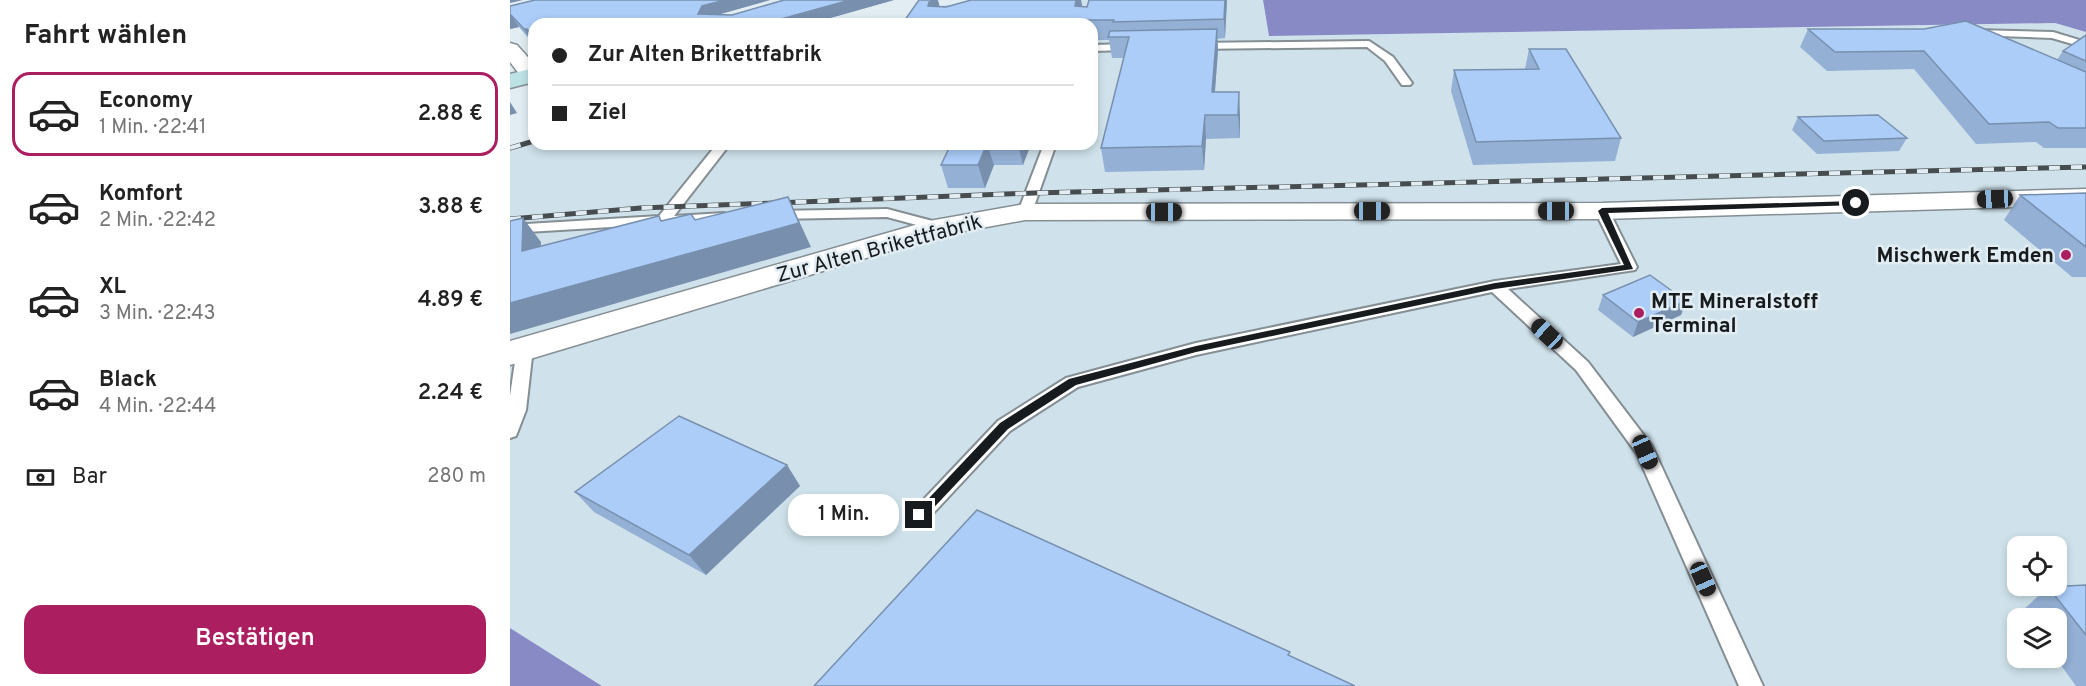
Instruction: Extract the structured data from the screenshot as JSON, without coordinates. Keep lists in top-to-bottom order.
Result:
{
  "streets": {
    "street": ["Zur Alten Brikettfabrik"]
  },
  "places": ["Mischwerk Emden", "MTE Mineralstoff Terminal"],
  "page": {
    "heading": "Fahrt wählen",
    "banner": ["Zur Alten Brikettfabrik", "Ziel"],
    "list": [
      {
        "name": "Economy",
        "note": "1 Min. · 22:41",
        "value": "2.88 €"
      },
      {
        "name": "Komfort",
        "note": "2 Min. · 22:42",
        "value": "3.88 €"
      },
      {
        "name": "XL",
        "note": "3 Min. · 22:43",
        "value": "4.89 €"
      },
      {
        "name": "Black",
        "note": "4 Min. · 22:44",
        "value": "2.24 €"
      }
    ],
    "pay": ["Bar", "280 m"],
    "bubble": "1 Min.",
    "buttons": "Bestätigen"
  }
}
